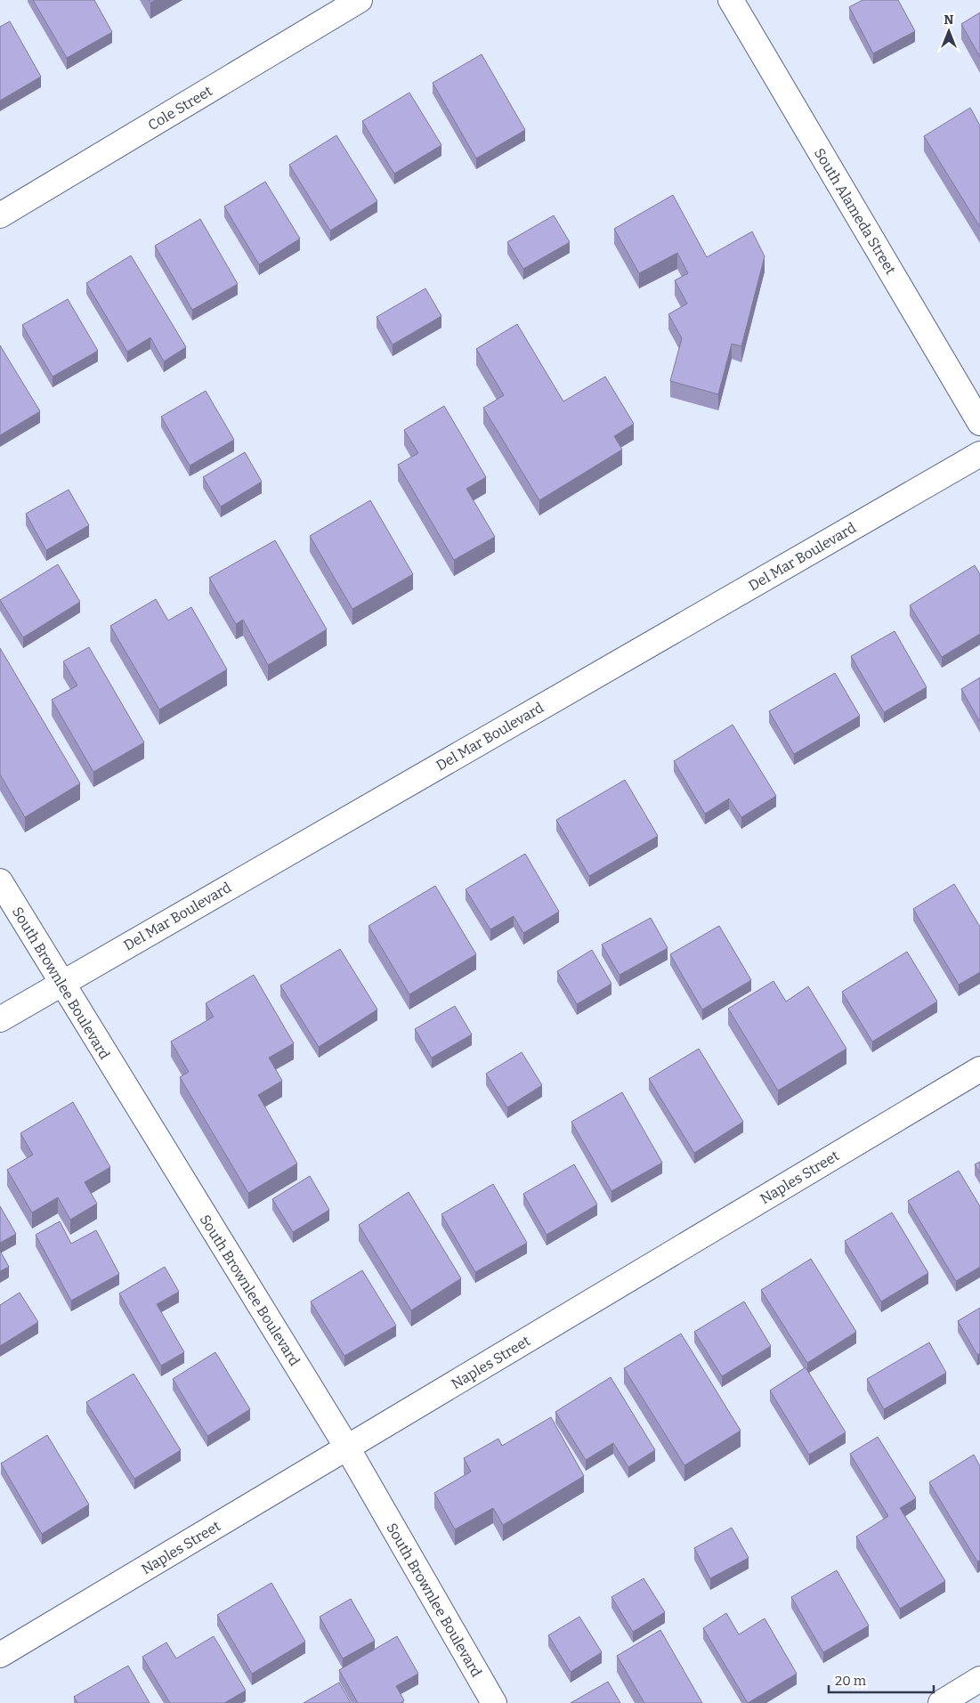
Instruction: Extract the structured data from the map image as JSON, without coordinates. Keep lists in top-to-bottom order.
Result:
{
  "streets": {
    "street": [
      "Cole Street",
      "South Alameda Street",
      "Del Mar Boulevard",
      "South Brownlee Boulevard",
      "Naples Street"
    ]
  },
  "crossings": [
    ["Del Mar Boulevard", "South Brownlee Boulevard"],
    ["South Brownlee Boulevard", "Naples Street"]
  ],
  "scale_bar": "20 m",
  "north": "top"
}
